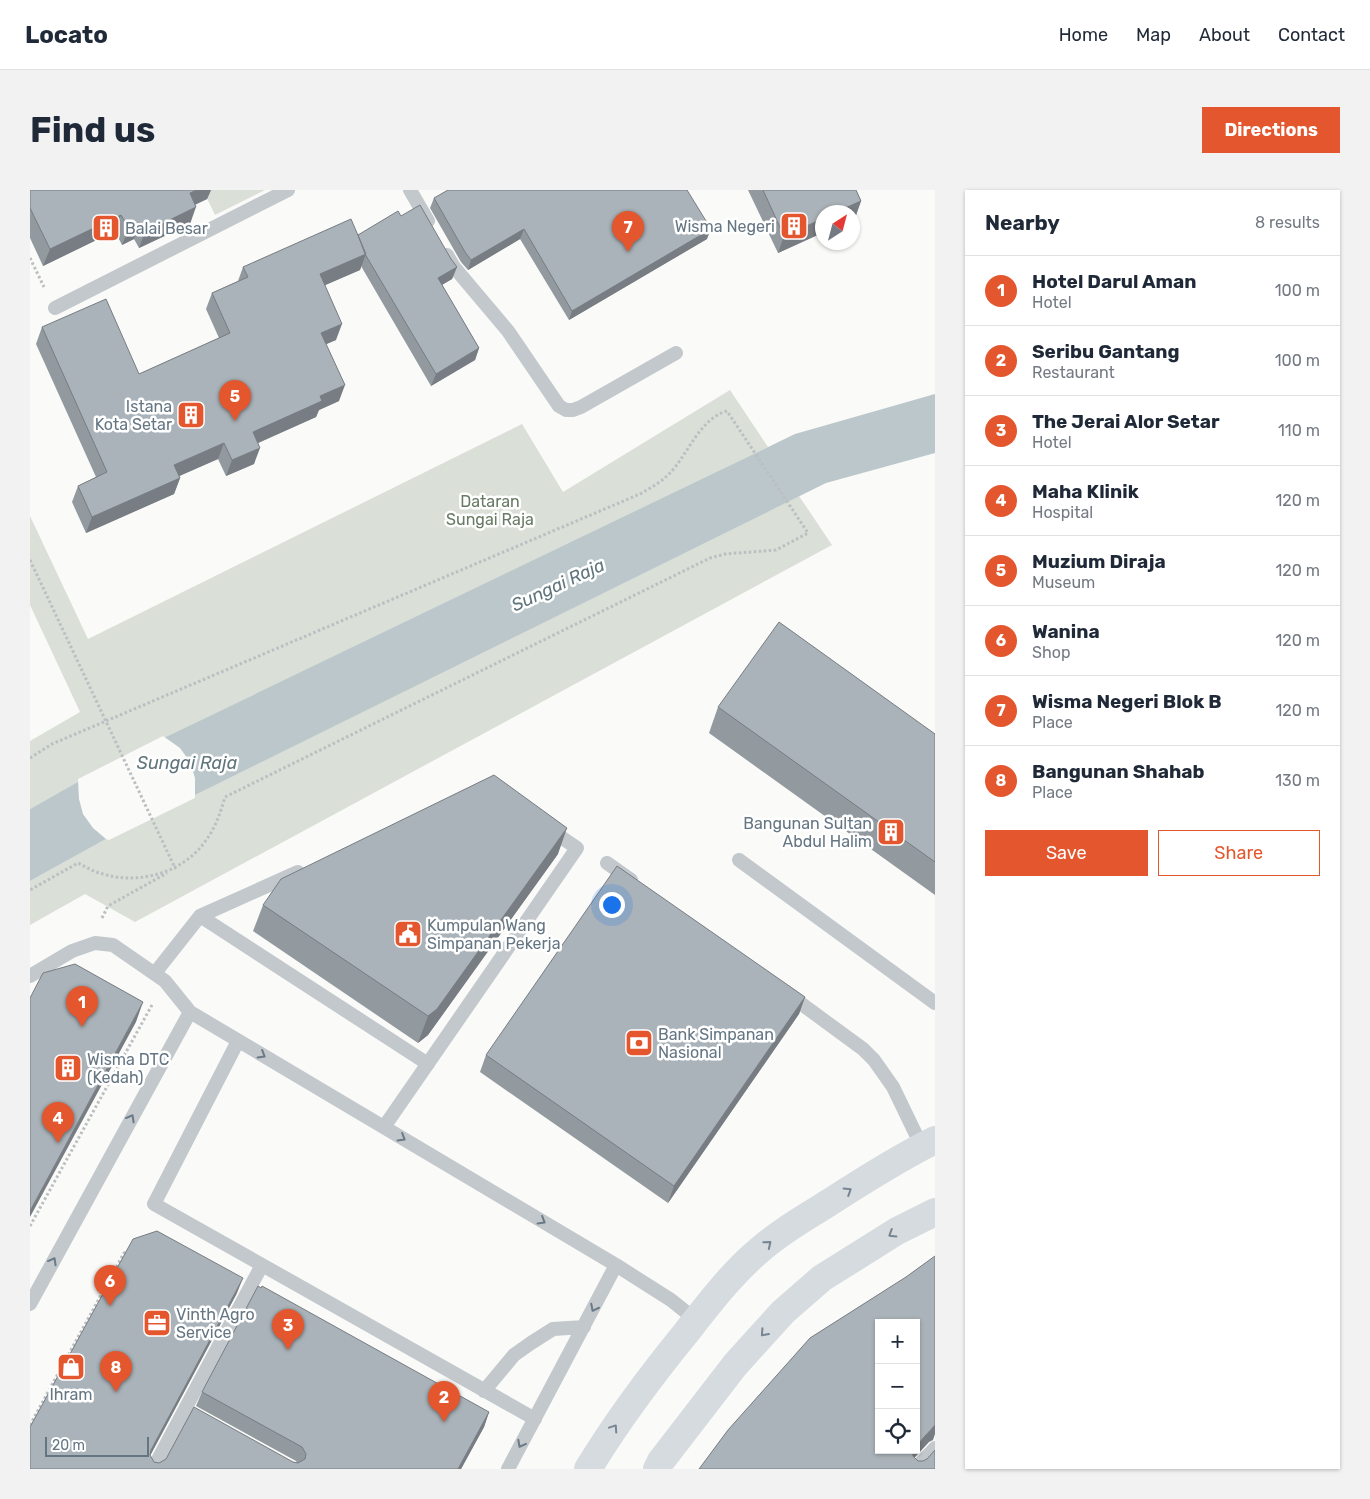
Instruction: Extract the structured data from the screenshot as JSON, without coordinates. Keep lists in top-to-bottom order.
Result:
{
  "water": ["Sungai Raja"],
  "parks": ["Dataran Sungai Raja"],
  "places": {
    "building": [
      "Wisma Negeri",
      "Balai Besar",
      "Istana Kota Setar",
      "Bangunan Sultan Abdul Halim",
      "Wisma DTC (Kedah)"
    ],
    "public building": ["Kumpulan Wang Simpanan Pekerja"],
    "bank": ["Bank Simpanan Nasional"],
    "office": ["Vinth Agro Service"],
    "shop": ["Ihram"]
  },
  "scale_bar": "20 m",
  "north": "top right",
  "page": {
    "header": "Locato",
    "nav": [
      "Home",
      "Map",
      "About",
      "Contact"
    ],
    "buttons": [
      "Directions",
      ["Save", "Share"]
    ],
    "title": "Find us",
    "heading": ["Nearby", "8 results"],
    "pins": [
      "7",
      "5",
      "1",
      "4",
      "6",
      "3",
      "8",
      "2"
    ],
    "list": [
      {
        "mark": "1",
        "name": "Hotel Darul Aman",
        "note": "Hotel",
        "value": "100 m"
      },
      {
        "mark": "2",
        "name": "Seribu Gantang",
        "note": "Restaurant",
        "value": "100 m"
      },
      {
        "mark": "3",
        "name": "The Jerai Alor Setar",
        "note": "Hotel",
        "value": "110 m"
      },
      {
        "mark": "4",
        "name": "Maha Klinik",
        "note": "Hospital",
        "value": "120 m"
      },
      {
        "mark": "5",
        "name": "Muzium Diraja",
        "note": "Museum",
        "value": "120 m"
      },
      {
        "mark": "6",
        "name": "Wanina",
        "note": "Shop",
        "value": "120 m"
      },
      {
        "mark": "7",
        "name": "Wisma Negeri Blok B",
        "note": "Place",
        "value": "120 m"
      },
      {
        "mark": "8",
        "name": "Bangunan Shahab",
        "note": "Place",
        "value": "130 m"
      }
    ],
    "map_buttons": ["+", "−"],
    "scale": "20 m"
  }
}
